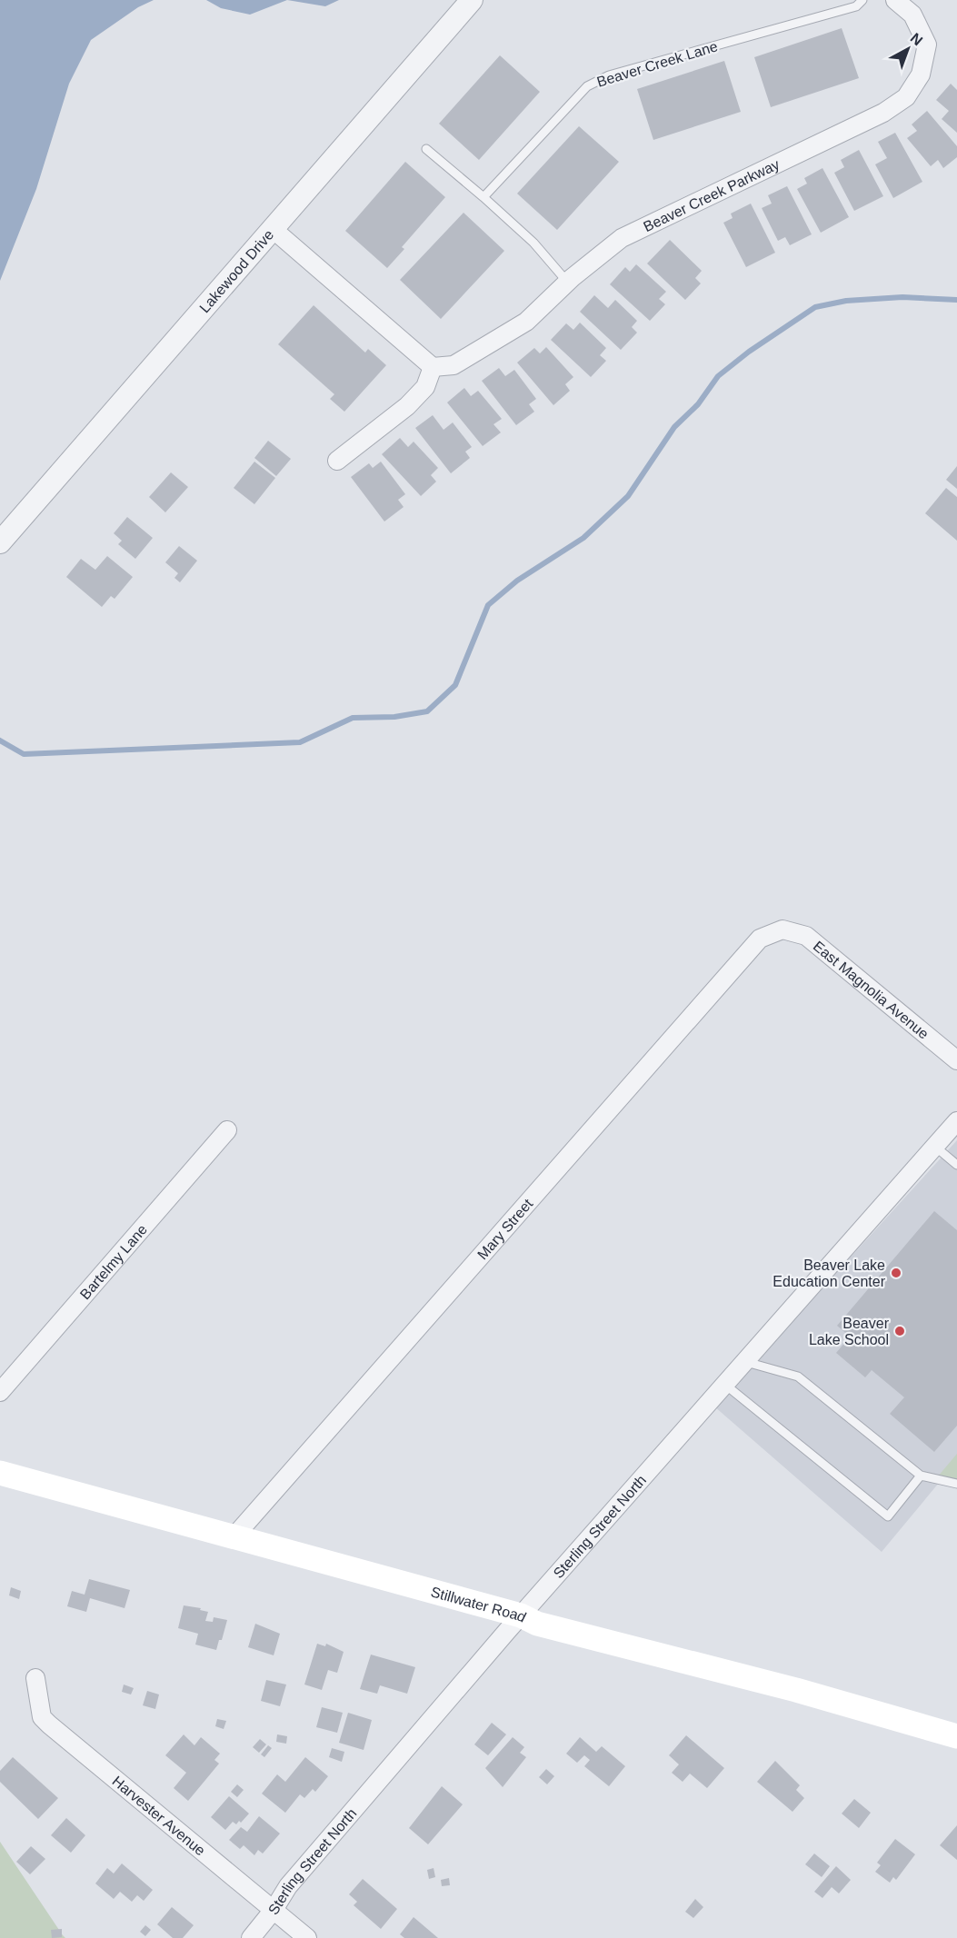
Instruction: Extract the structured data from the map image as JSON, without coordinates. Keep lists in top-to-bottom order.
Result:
{
  "streets": {
    "main road": ["Stillwater Road"],
    "street": [
      "Beaver Creek Parkway",
      "Lakewood Drive",
      "East Magnolia Avenue",
      "Mary Street",
      "Bartelmy Lane",
      "Sterling Street North",
      "Harvester Avenue"
    ],
    "lane": ["Beaver Creek Lane"]
  },
  "crossings": [
    ["East Magnolia Avenue", "Mary Street"],
    ["Mary Street", "Stillwater Road"],
    ["Sterling Street North", "Stillwater Road"],
    ["Sterling Street North", "Harvester Avenue"]
  ],
  "places": ["Beaver Lake Education Center", "Beaver Lake School"],
  "north": "top right"
}
